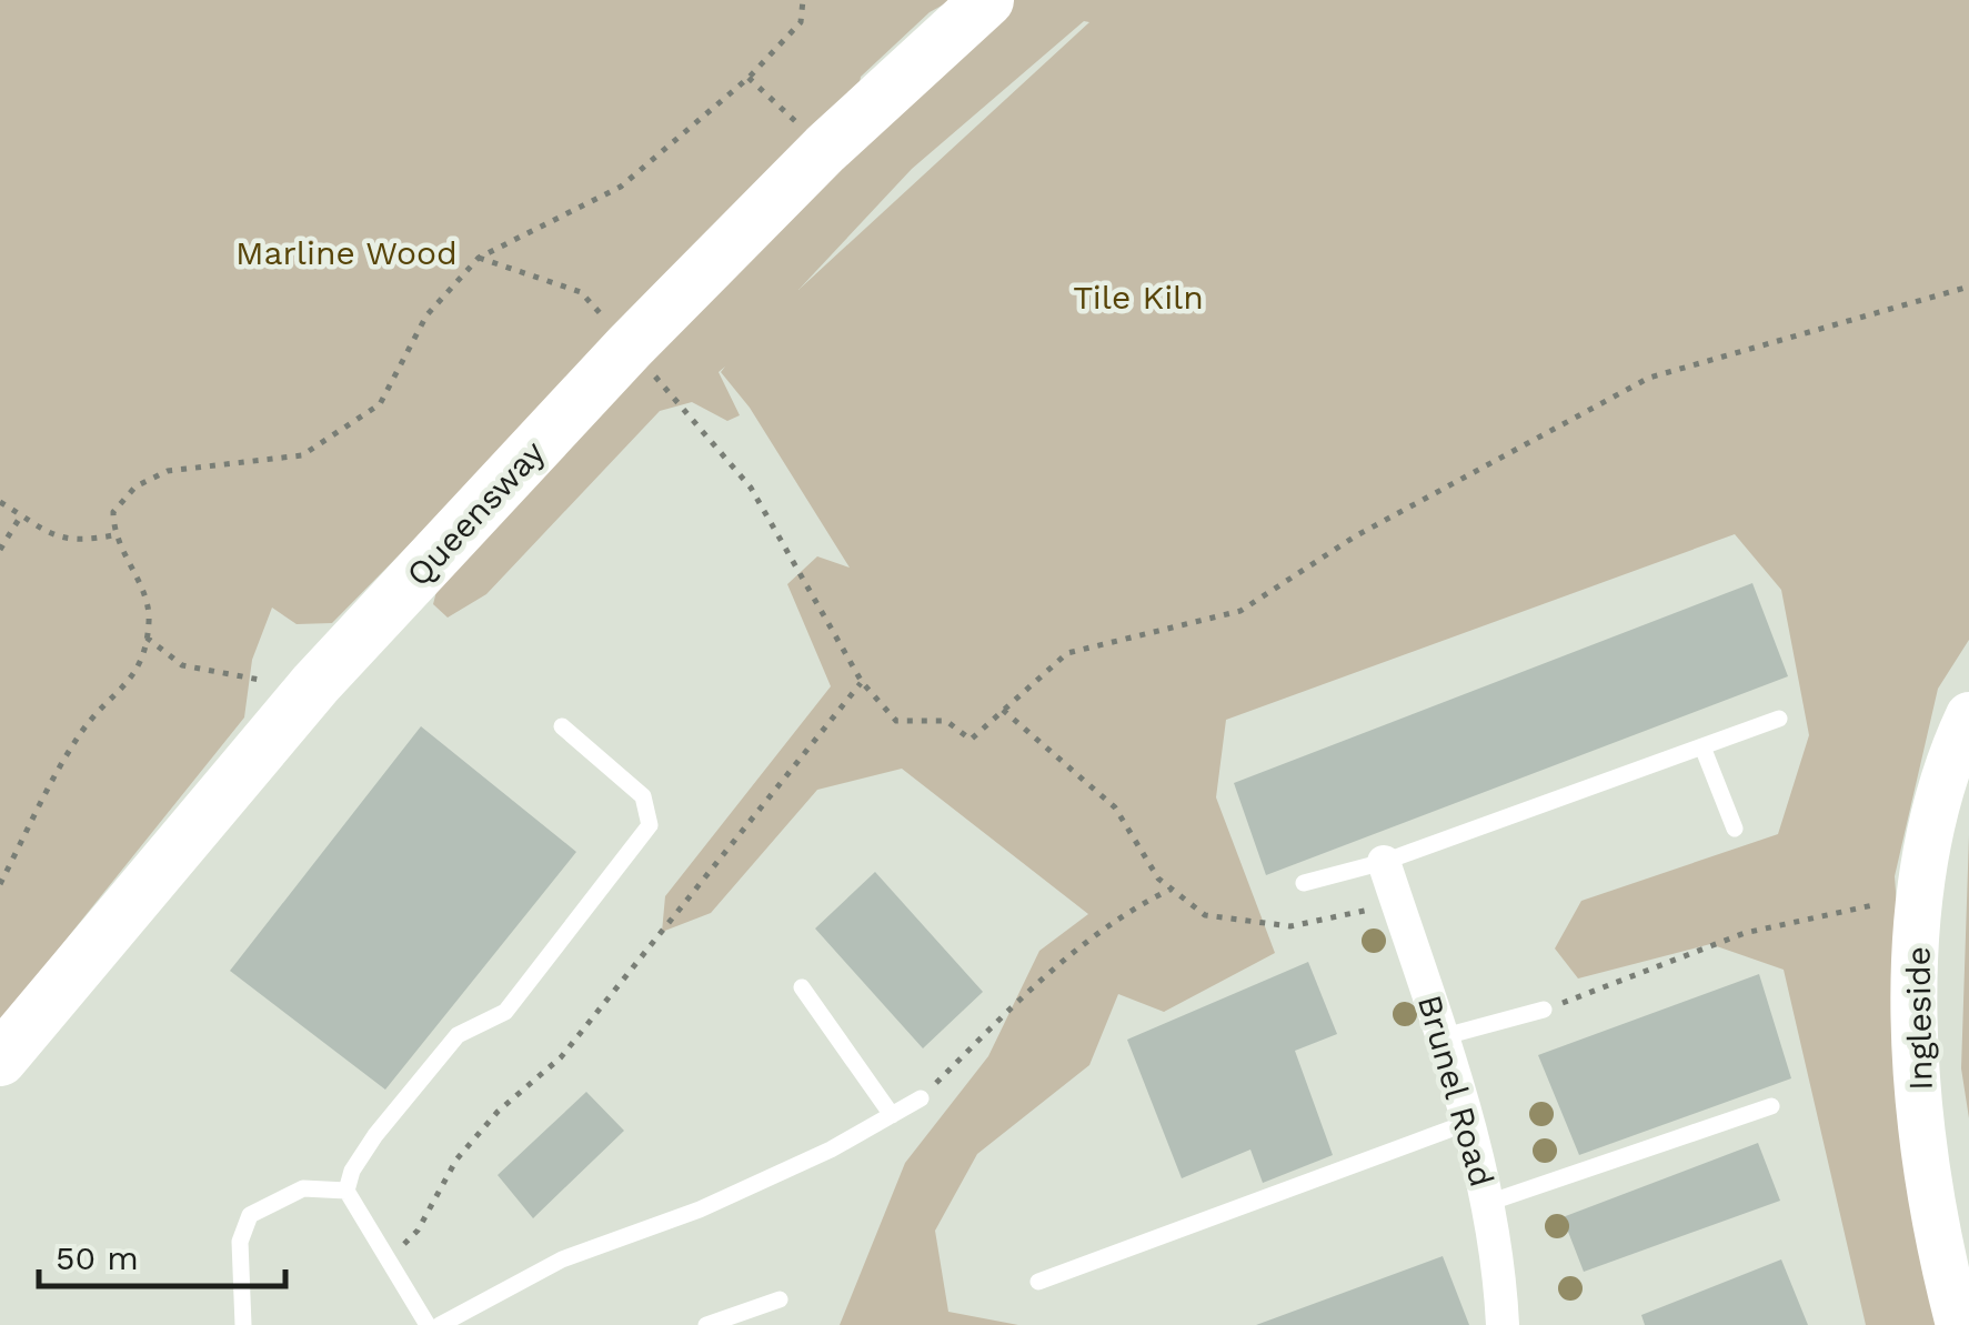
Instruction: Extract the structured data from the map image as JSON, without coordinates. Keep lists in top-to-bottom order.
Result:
{
  "streets": {
    "main road": ["Queensway"],
    "street": ["Ingleside", "Brunel Road"]
  },
  "parks": ["Marline Wood", "Tile Kiln"],
  "scale_bar": "50 m"
}
